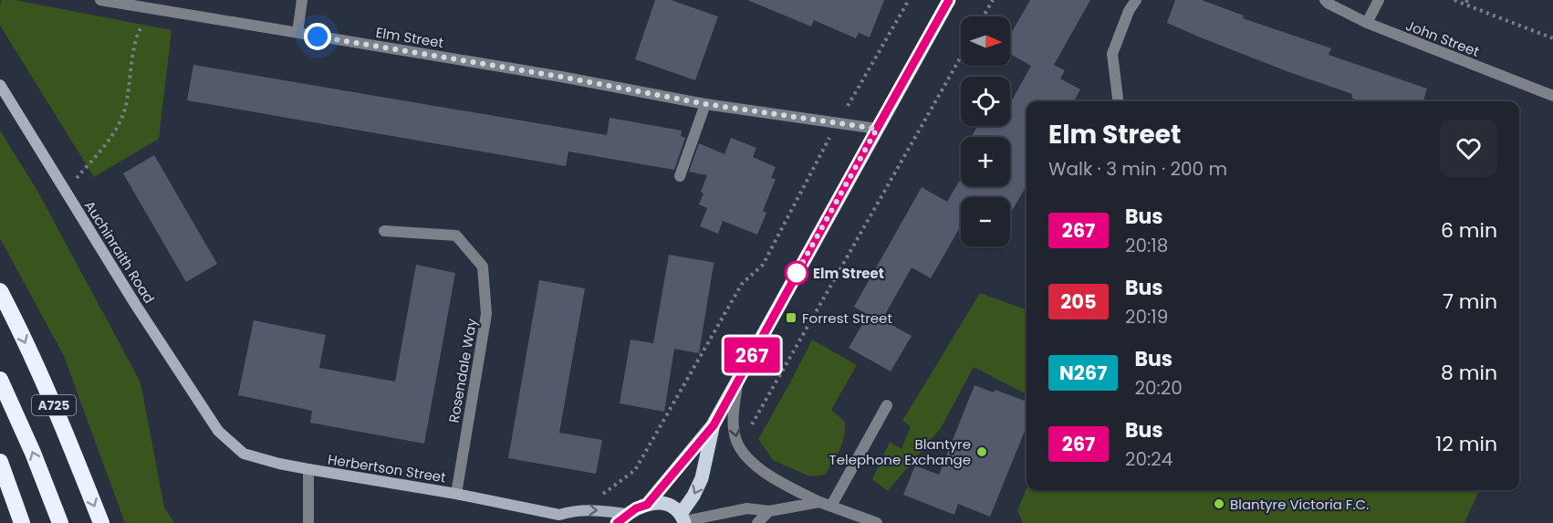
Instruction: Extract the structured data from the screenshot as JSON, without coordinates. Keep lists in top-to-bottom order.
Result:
{
  "streets": {
    "highway": ["A725"],
    "street": [
      "Elm Street",
      "John Street",
      "Auchinraith Road",
      "Rosendale Way",
      "Herbertson Street"
    ]
  },
  "crossings": [
    ["Auchinraith Road", "Herbertson Street"],
    ["Rosendale Way", "Herbertson Street"]
  ],
  "places": {
    "other": ["Elm Street", "Blantyre Telephone Exchange", "Blantyre Victoria F.C."],
    "transit": ["Forrest Street"]
  },
  "lines": ["bus line 267"],
  "north": "right",
  "page": {
    "on_map": "267",
    "map_buttons": ["+", "−"],
    "heading": ["Elm Street", "Walk · 3 min · 200 m"],
    "list": [
      {
        "mark": "267",
        "name": "Bus",
        "note": "20:18",
        "value": "6 min"
      },
      {
        "mark": "205",
        "name": "Bus",
        "note": "20:19",
        "value": "7 min"
      },
      {
        "mark": "N267",
        "name": "Bus",
        "note": "20:20",
        "value": "8 min"
      },
      {
        "mark": "267",
        "name": "Bus",
        "note": "20:24",
        "value": "12 min"
      }
    ]
  }
}
